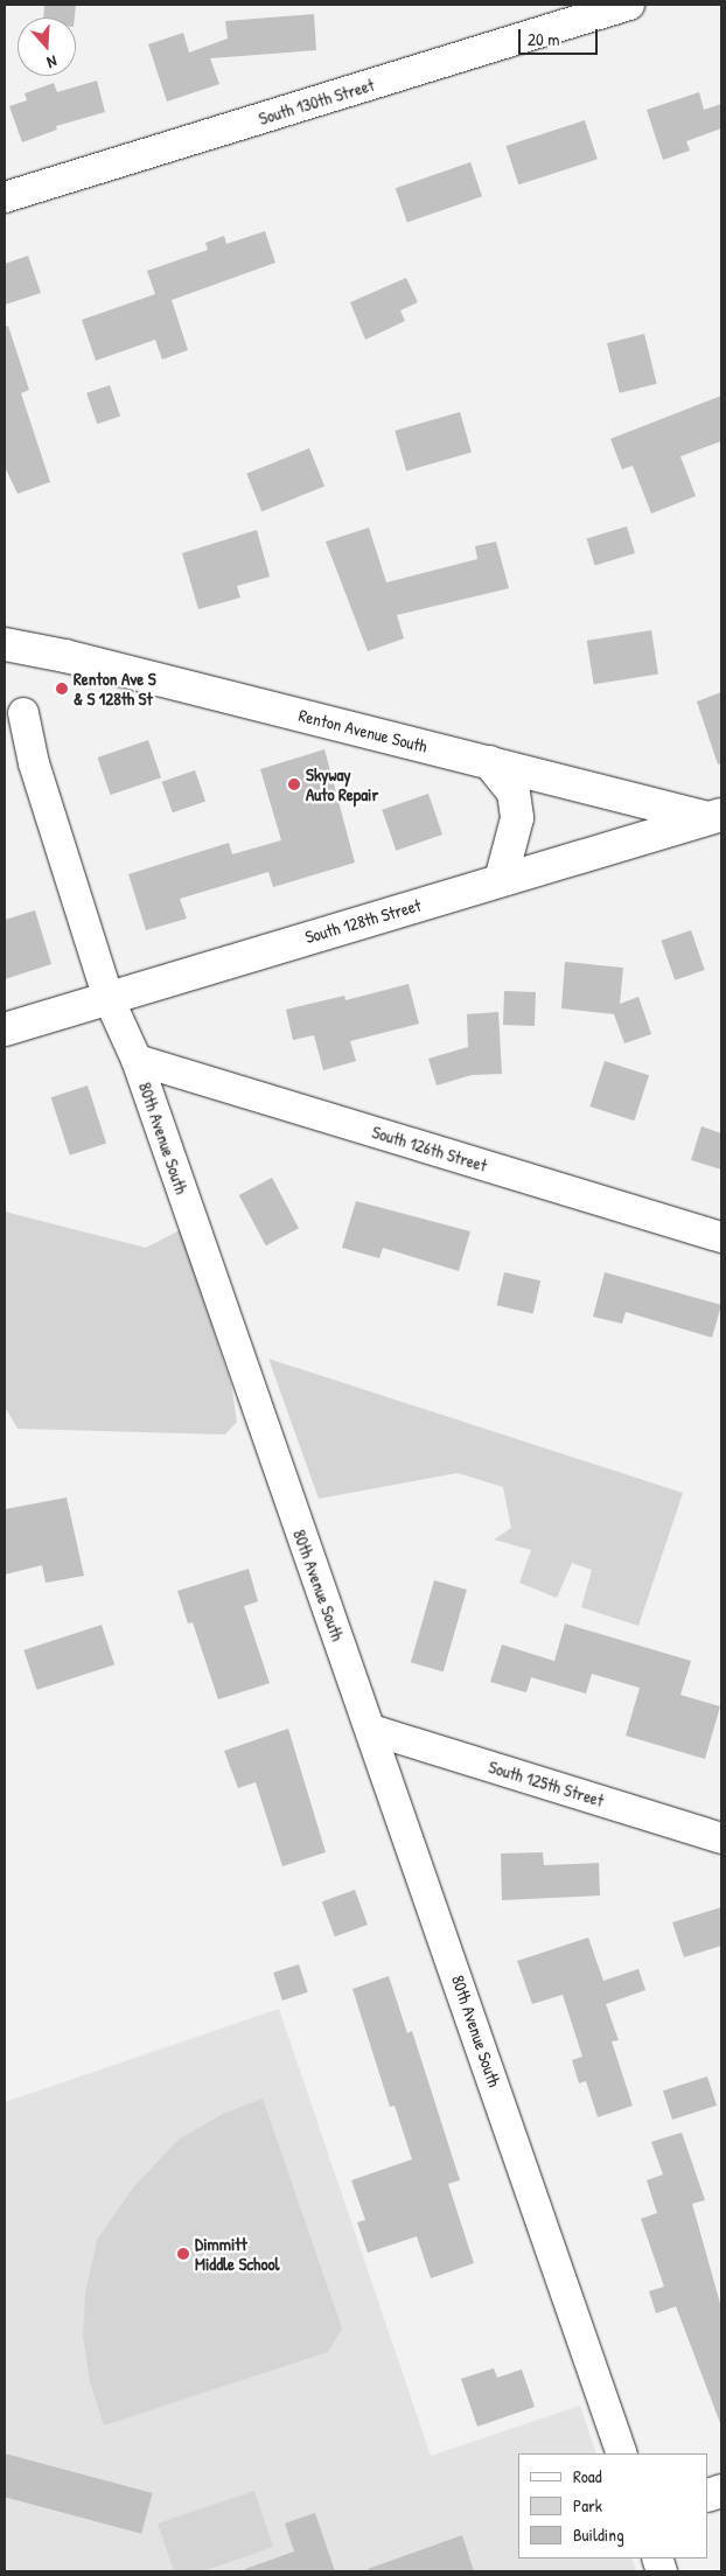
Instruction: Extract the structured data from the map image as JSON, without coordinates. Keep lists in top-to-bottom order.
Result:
{
  "streets": {
    "main road": ["Renton Avenue South", "South 128th Street"],
    "street": [
      "South 130th Street",
      "80th Avenue South",
      "South 126th Street",
      "South 125th Street"
    ]
  },
  "crossings": [
    ["Renton Avenue South", "South 128th Street"],
    ["South 128th Street", "80th Avenue South"],
    ["80th Avenue South", "South 126th Street"],
    ["80th Avenue South", "South 125th Street"]
  ],
  "places": ["Renton Ave S & S 128th St", "Skyway Auto Repair", "Dimmitt Middle School"],
  "legend": ["Road", "Park", "Building"],
  "scale_bar": "20 m",
  "north": "bottom"
}
